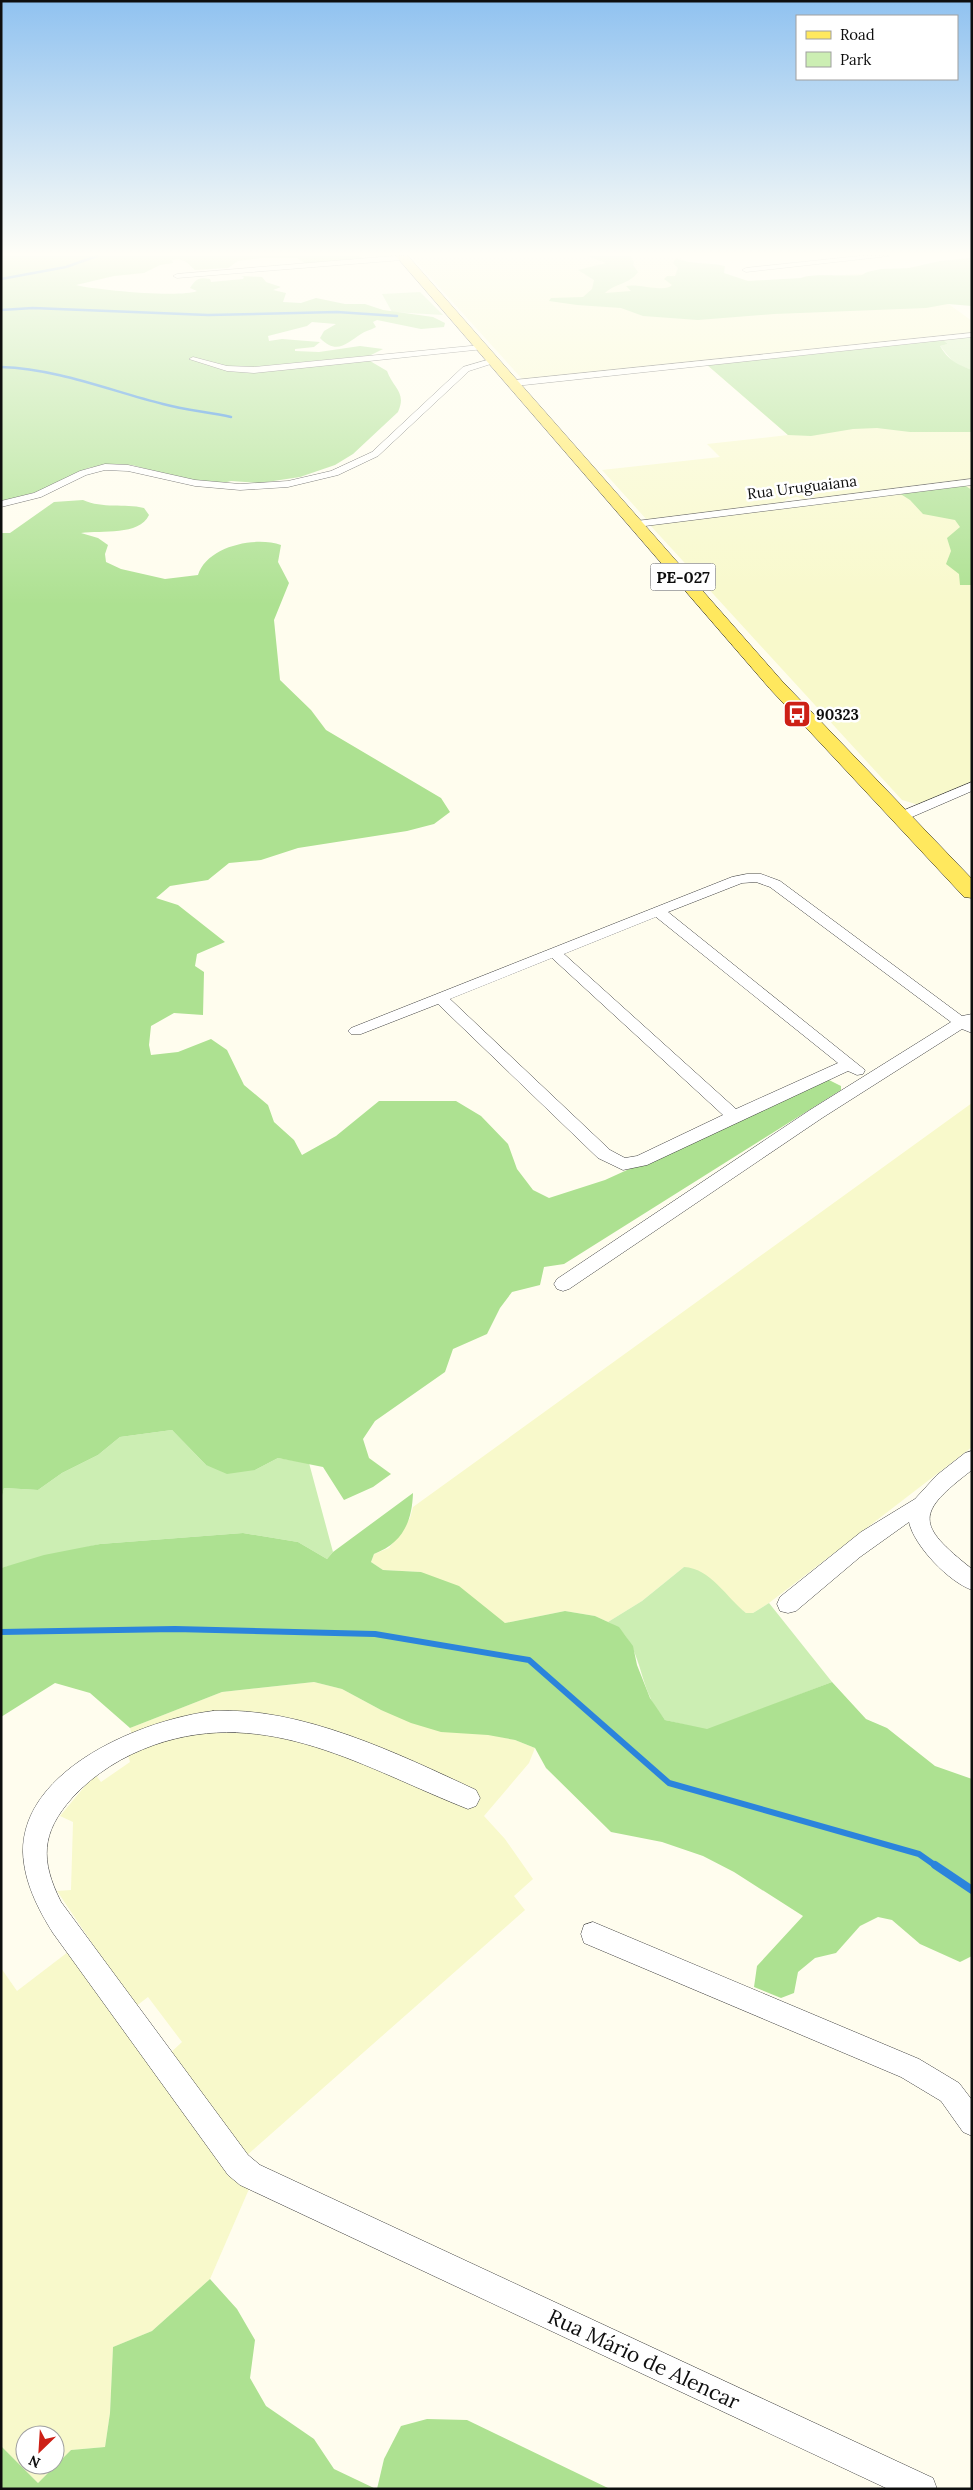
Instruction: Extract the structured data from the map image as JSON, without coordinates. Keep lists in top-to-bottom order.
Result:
{
  "streets": {
    "main road": ["PE-027"],
    "street": ["Rua Uruguaiana", "Rua Mário de Alencar"]
  },
  "crossings": [
    ["Rua Uruguaiana", "PE-027"]
  ],
  "places": {
    "bus stop": ["90323"]
  },
  "legend": ["Road", "Park"],
  "north": "bottom left"
}
